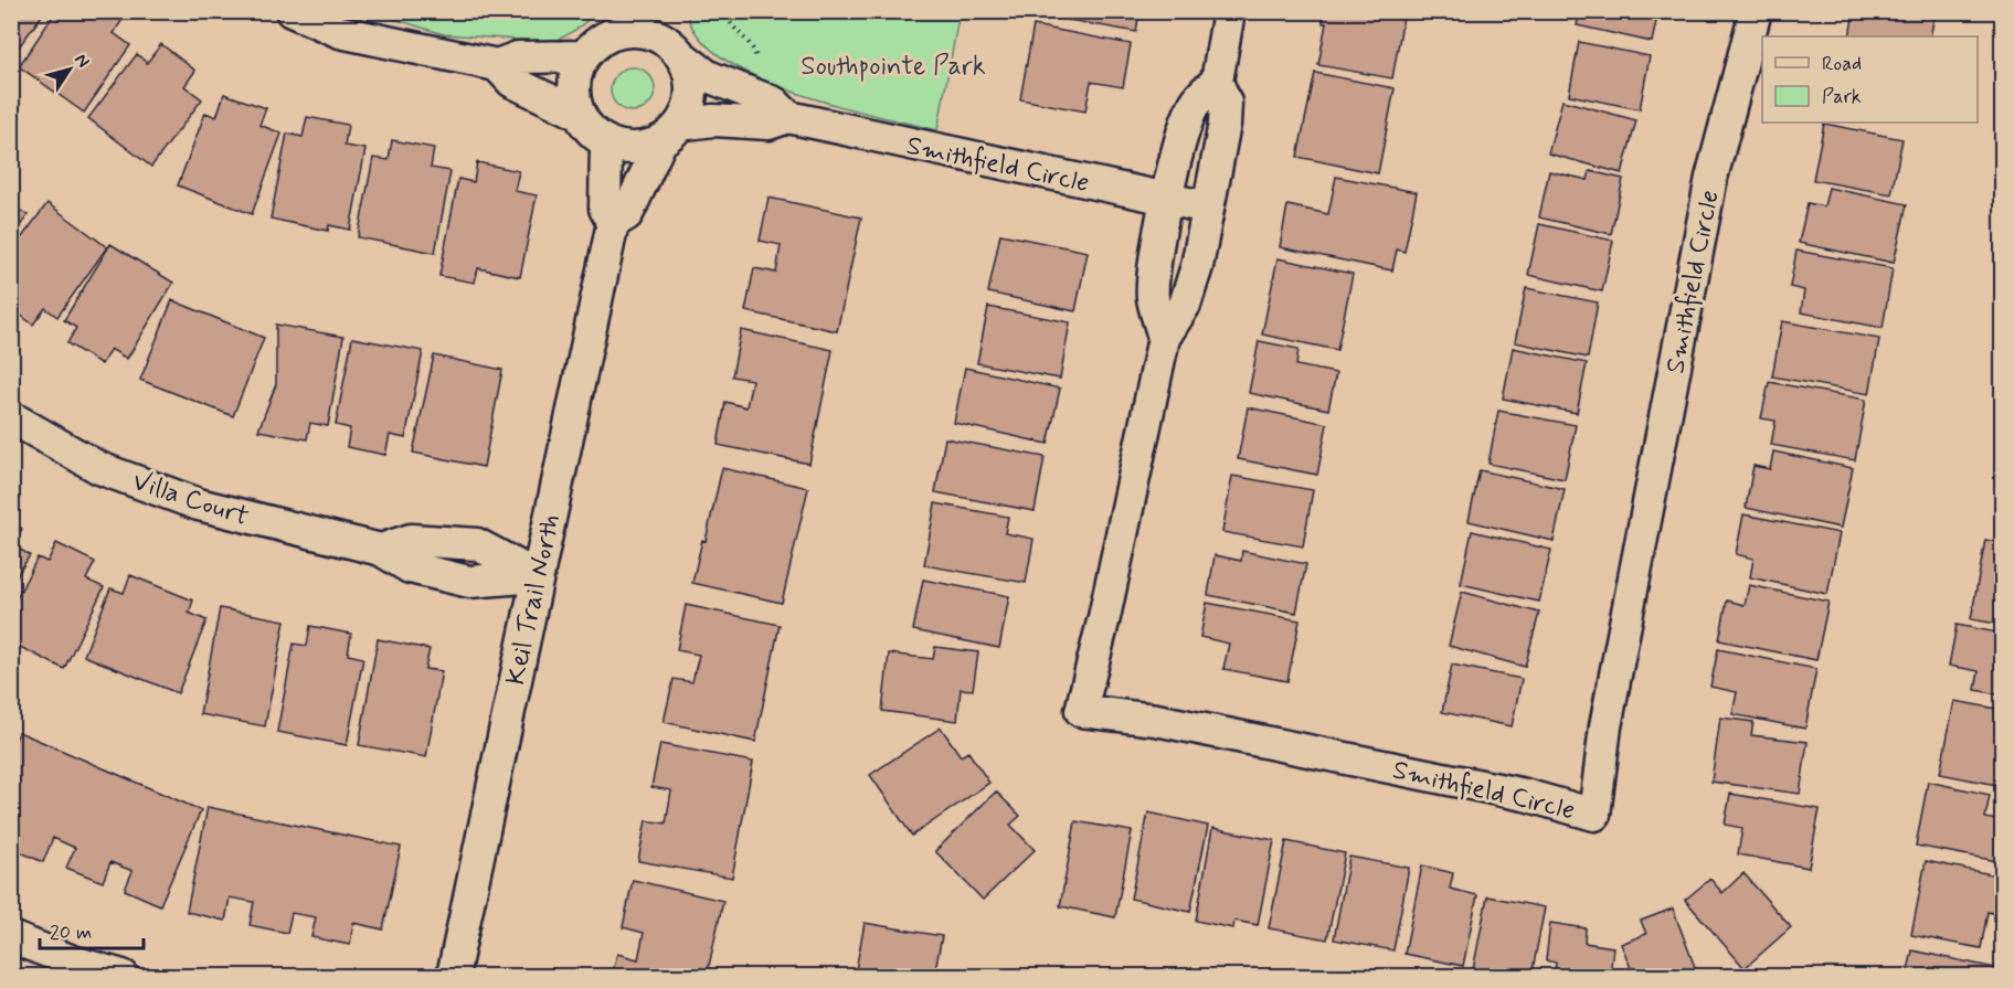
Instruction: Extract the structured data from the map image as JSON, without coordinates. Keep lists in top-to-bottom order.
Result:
{
  "streets": {
    "street": ["Smithfield Circle", "Villa Court", "Keil Trail North"]
  },
  "crossings": [
    ["Villa Court", "Keil Trail North"]
  ],
  "parks": ["Southpointe Park"],
  "legend": ["Road", "Park"],
  "scale_bar": "20 m",
  "north": "top right"
}
